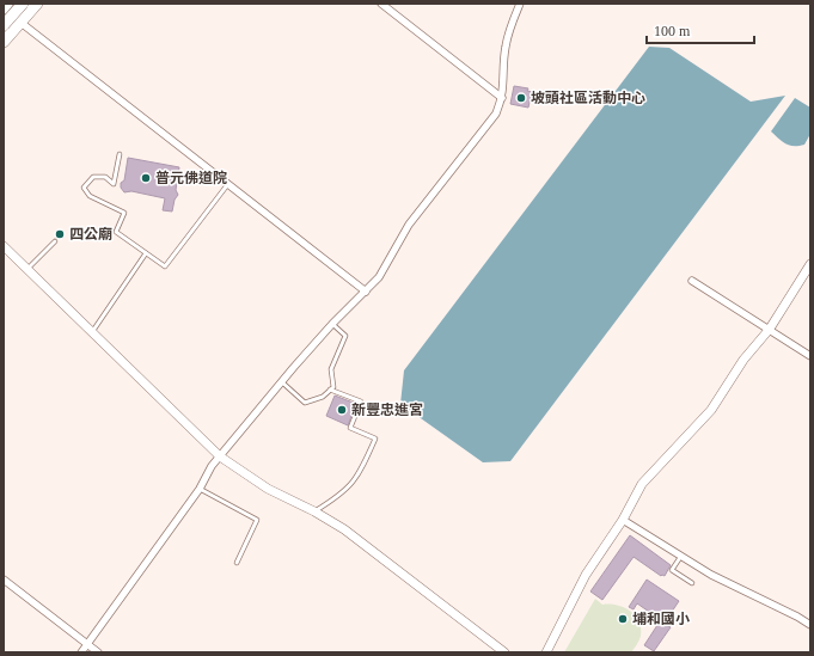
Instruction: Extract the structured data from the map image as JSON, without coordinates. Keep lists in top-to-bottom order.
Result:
{
  "places": [
    "坡頭社區活動中心",
    "普元佛道院",
    "四公廟",
    "新豐忠進宮",
    "埔和國小"
  ],
  "scale_bar": "100 m"
}
